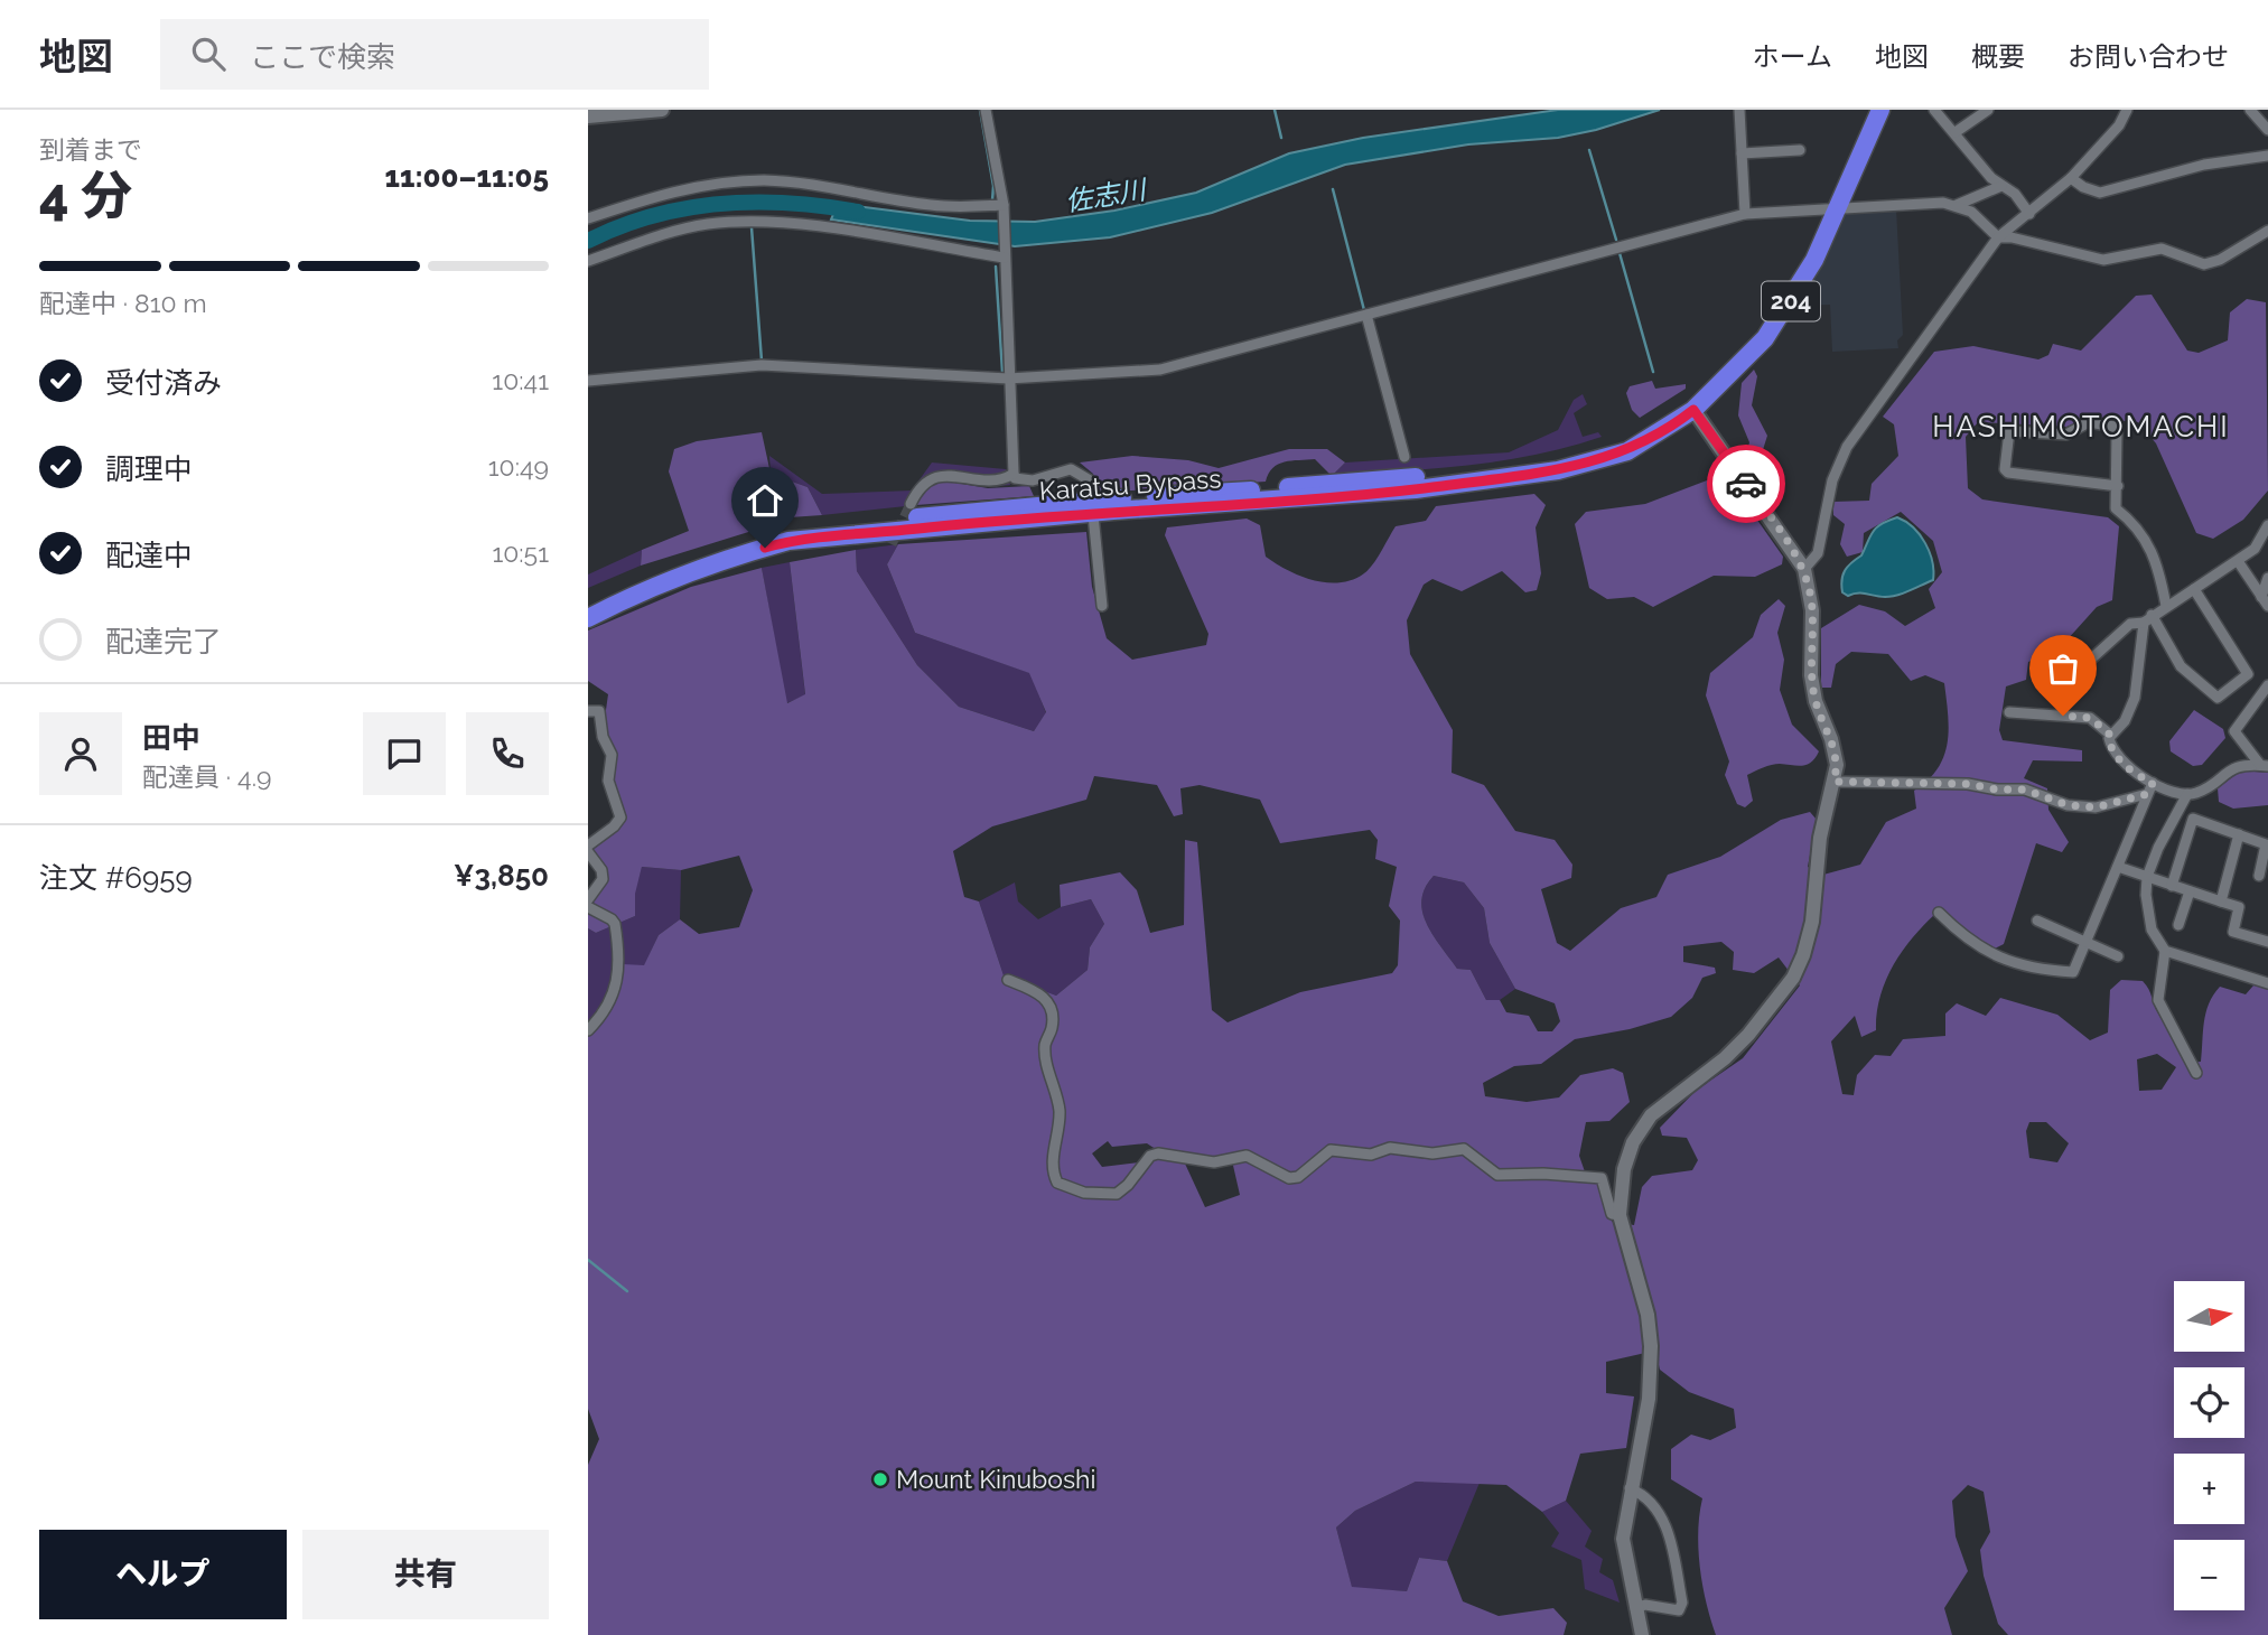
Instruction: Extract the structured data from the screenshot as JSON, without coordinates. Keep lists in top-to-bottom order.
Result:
{
  "streets": {
    "highway": ["204", "Karatsu Bypass"]
  },
  "districts": ["HASHIMOTOMACHI"],
  "water": ["佐志川"],
  "places": ["Mount Kinuboshi"],
  "north": "right",
  "page": {
    "header": "地図",
    "search": "ここで検索",
    "nav": [
      "ホーム",
      "地図",
      "概要",
      "お問い合わせ"
    ],
    "heading": ["4 分", "到着まで", "11:00–11:05"],
    "panel": [
      "田中",
      "配達員 · 4.9",
      "注文 #6959",
      "¥3,850"
    ],
    "bar": "配達中 · 810 m",
    "list": [
      ["受付済み", "10:41"],
      ["調理中", "10:49"],
      ["配達中", "10:51"],
      "配達完了"
    ],
    "map_buttons": ["+", "−"],
    "buttons": ["ヘルプ", "共有"]
  }
}
